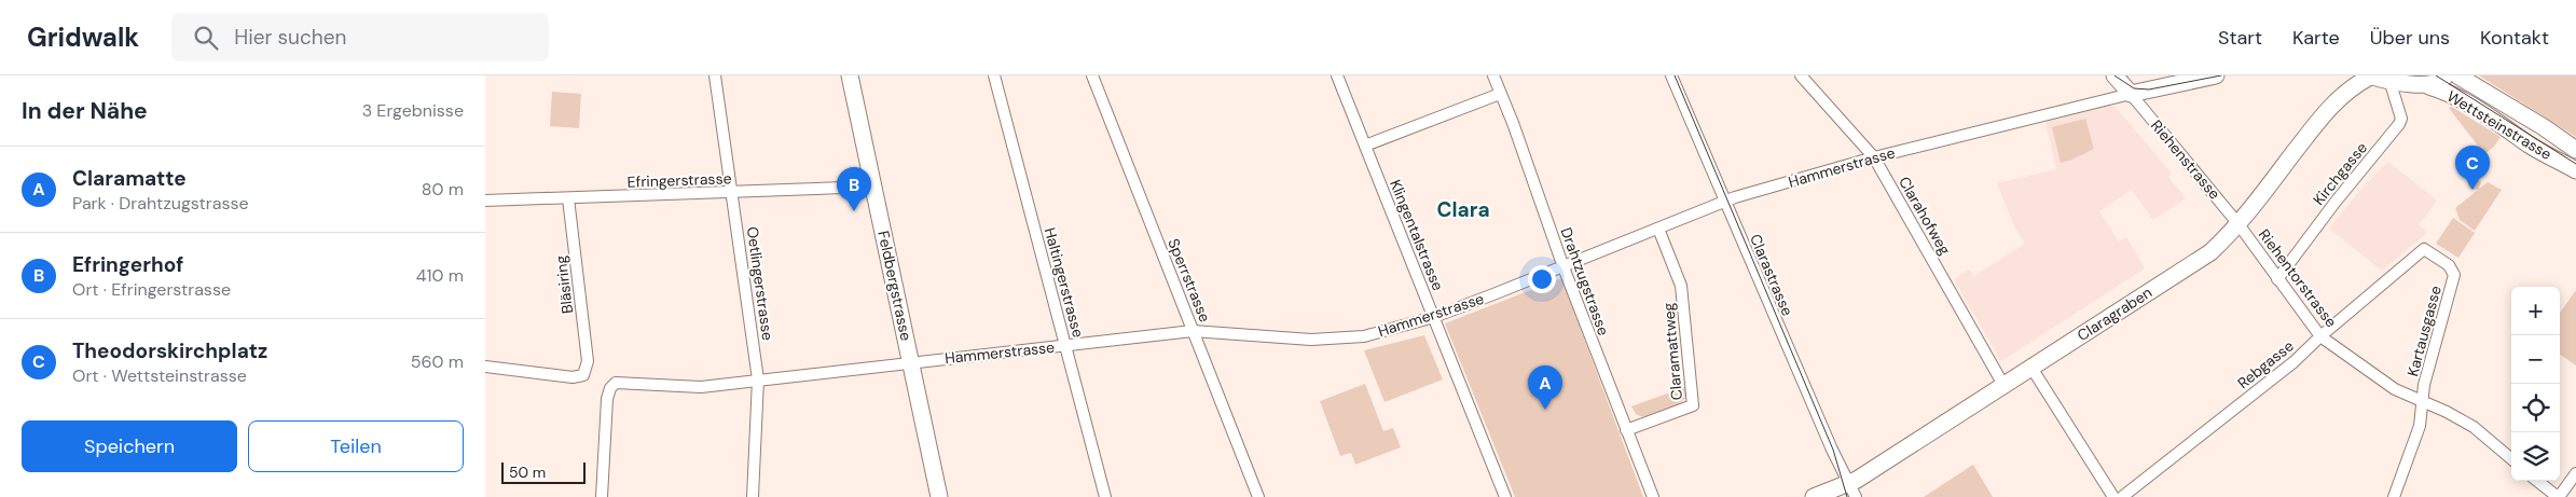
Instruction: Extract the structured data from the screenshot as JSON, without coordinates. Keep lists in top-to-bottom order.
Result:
{
  "streets": {
    "main road": [
      "Wettsteinstrasse",
      "Hammerstrasse",
      "Feldbergstrasse",
      "Claragraben"
    ],
    "street": [
      "Riehenstrasse",
      "Kirchgasse",
      "Efringerstrasse",
      "Clarahofweg",
      "Klingentalstrasse",
      "Clarastrasse",
      "Riehentorstrasse",
      "Sperrstrasse",
      "Drahtzugstrasse",
      "Haltingerstrasse",
      "Oetlingerstrasse",
      "Bläsiring",
      "Kartausgasse",
      "Claramattweg",
      "Rebgasse"
    ]
  },
  "crossings": [
    ["Wettsteinstrasse", "Kirchgasse"],
    ["Wettsteinstrasse", "Claragraben"],
    ["Riehenstrasse", "Hammerstrasse"],
    ["Riehenstrasse", "Riehentorstrasse"],
    ["Hammerstrasse", "Clarahofweg"],
    ["Hammerstrasse", "Klingentalstrasse"],
    ["Hammerstrasse", "Clarastrasse"],
    ["Hammerstrasse", "Sperrstrasse"],
    ["Hammerstrasse", "Drahtzugstrasse"],
    ["Hammerstrasse", "Haltingerstrasse"],
    ["Hammerstrasse", "Oetlingerstrasse"],
    ["Hammerstrasse", "Feldbergstrasse"],
    ["Hammerstrasse", "Claramattweg"],
    ["Kirchgasse", "Riehentorstrasse"],
    ["Efringerstrasse", "Oetlingerstrasse"],
    ["Efringerstrasse", "Bläsiring"],
    ["Efringerstrasse", "Feldbergstrasse"],
    ["Clarahofweg", "Claragraben"],
    ["Clarastrasse", "Claragraben"],
    ["Riehentorstrasse", "Claragraben"],
    ["Riehentorstrasse", "Kartausgasse"],
    ["Riehentorstrasse", "Rebgasse"],
    ["Drahtzugstrasse", "Claramattweg"],
    ["Kartausgasse", "Rebgasse"]
  ],
  "districts": ["Clara"],
  "scale_bar": "50 m",
  "page": {
    "header": "Gridwalk",
    "search": "Hier suchen",
    "nav": [
      "Start",
      "Karte",
      "Über uns",
      "Kontakt"
    ],
    "heading": ["In der Nähe", "3 Ergebnisse"],
    "list": [
      {
        "mark": "A",
        "name": "Claramatte",
        "note": "Park · Drahtzugstrasse",
        "value": "80 m"
      },
      {
        "mark": "B",
        "name": "Efringerhof",
        "note": "Ort · Efringerstrasse",
        "value": "410 m"
      },
      {
        "mark": "C",
        "name": "Theodorskirchplatz",
        "note": "Ort · Wettsteinstrasse",
        "value": "560 m"
      }
    ],
    "pins": ["C", "B", "A"],
    "map_buttons": ["+", "−"],
    "buttons": ["Speichern", "Teilen"],
    "scale": "50 m"
  }
}
